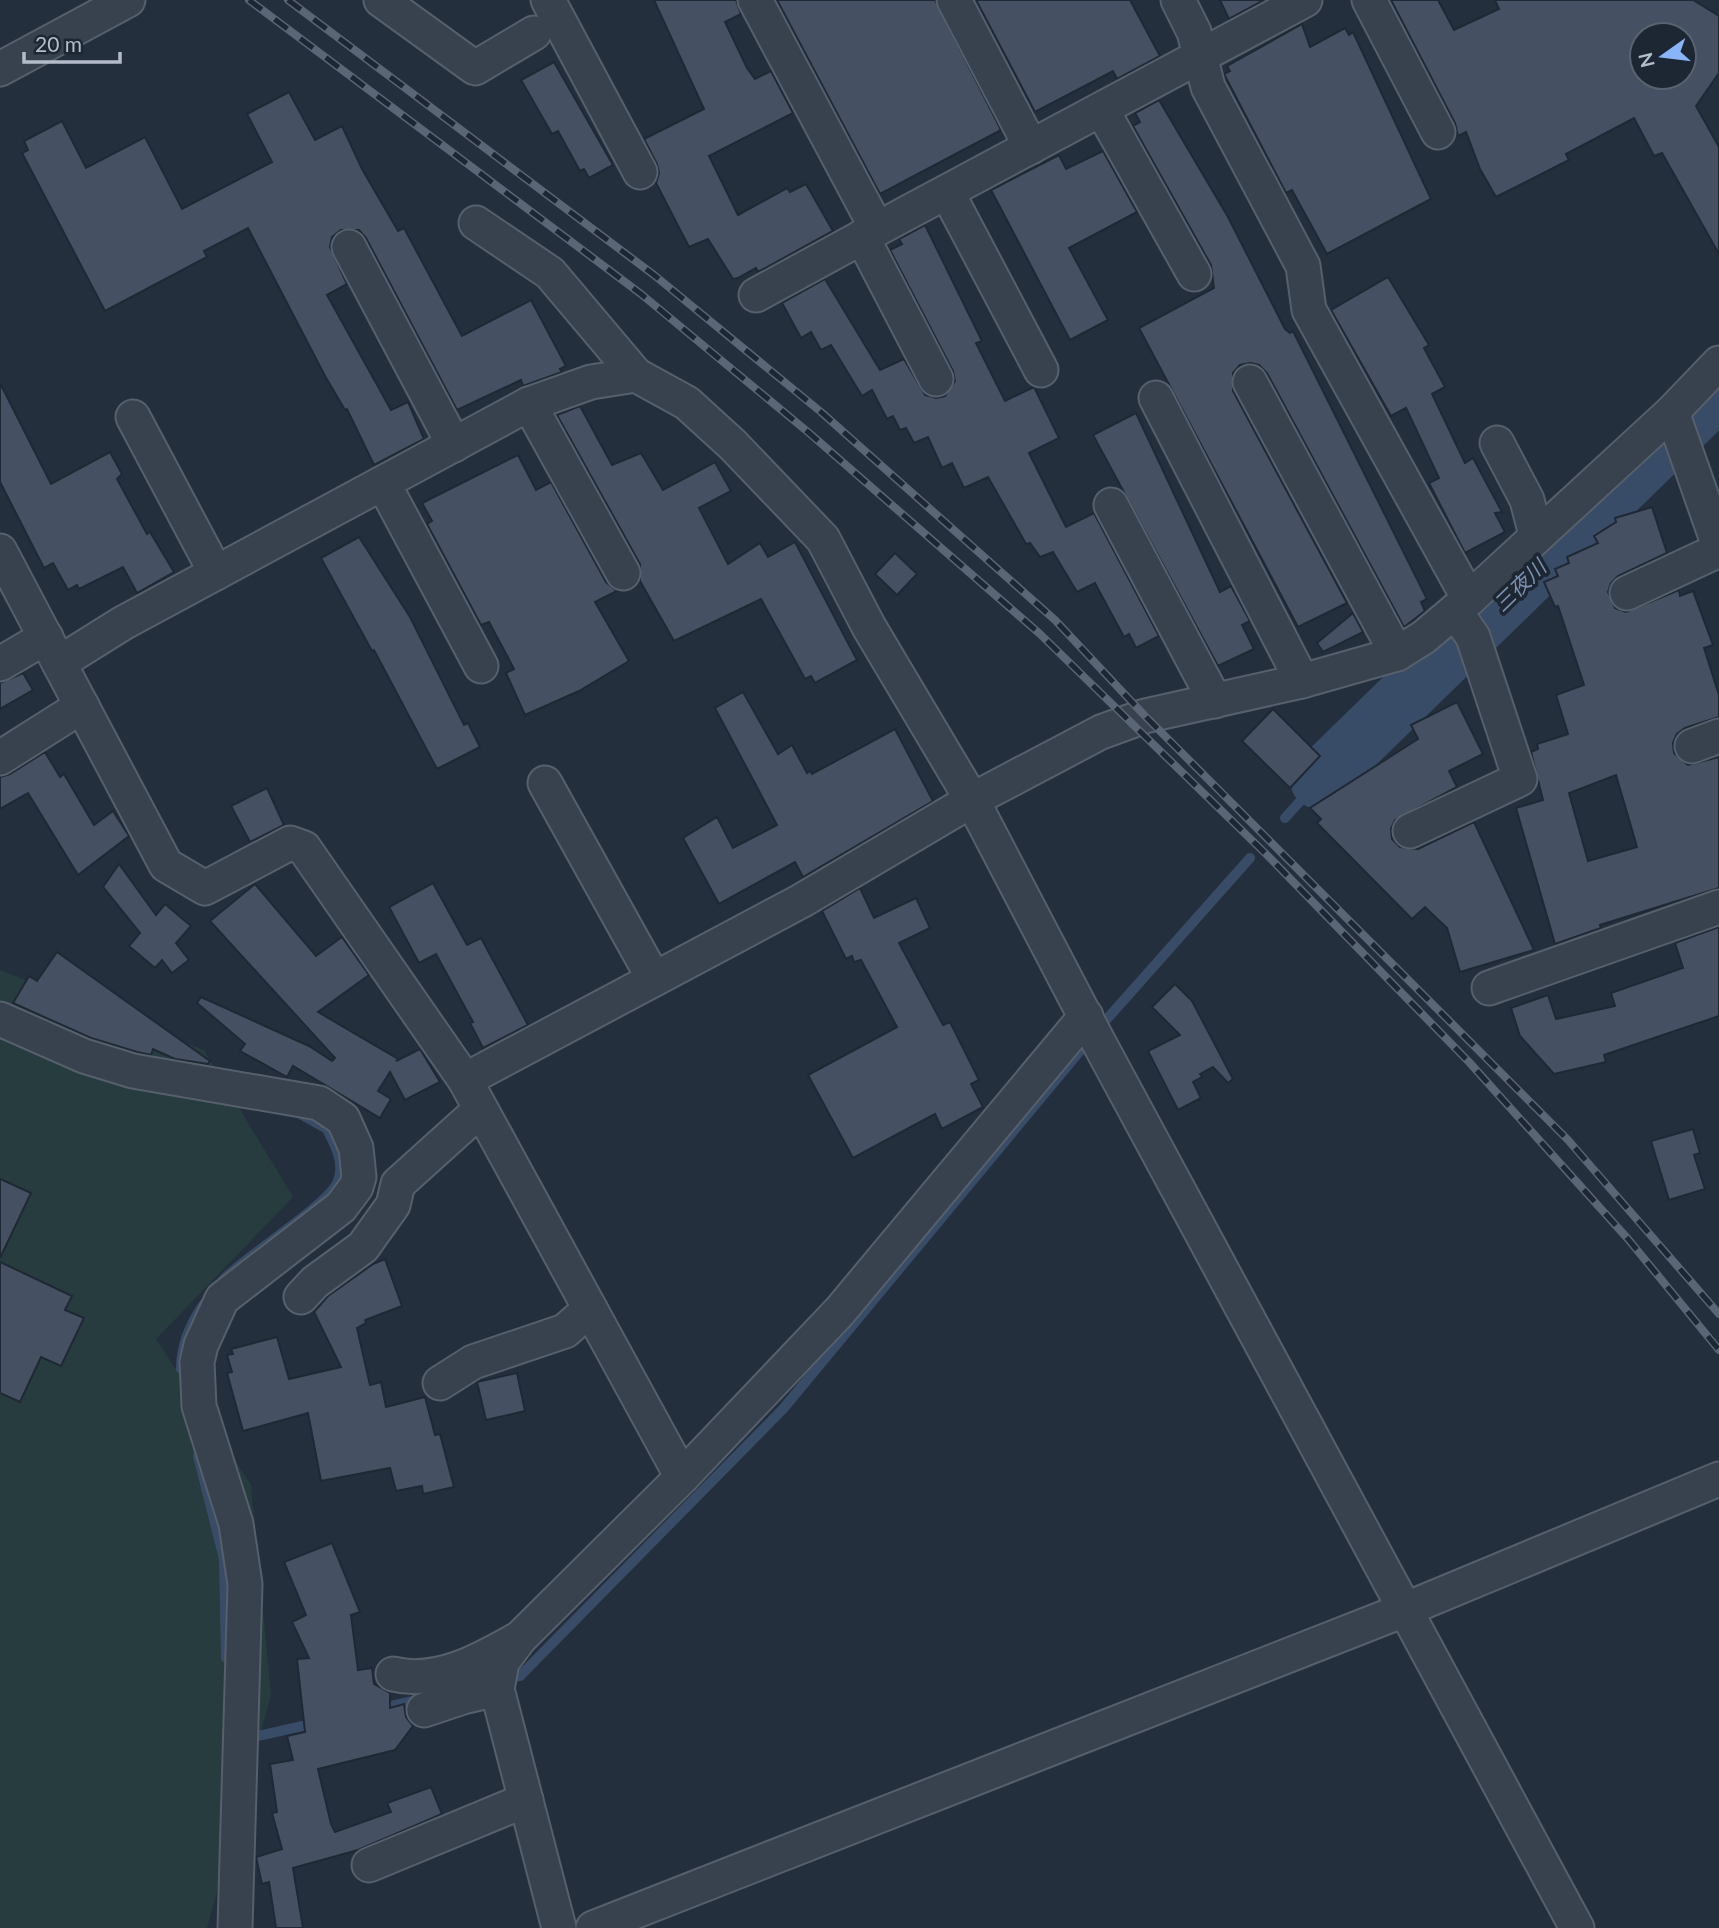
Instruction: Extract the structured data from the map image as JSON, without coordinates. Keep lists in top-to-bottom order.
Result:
{
  "water": ["三夜川"],
  "scale_bar": "20 m",
  "north": "left"
}
